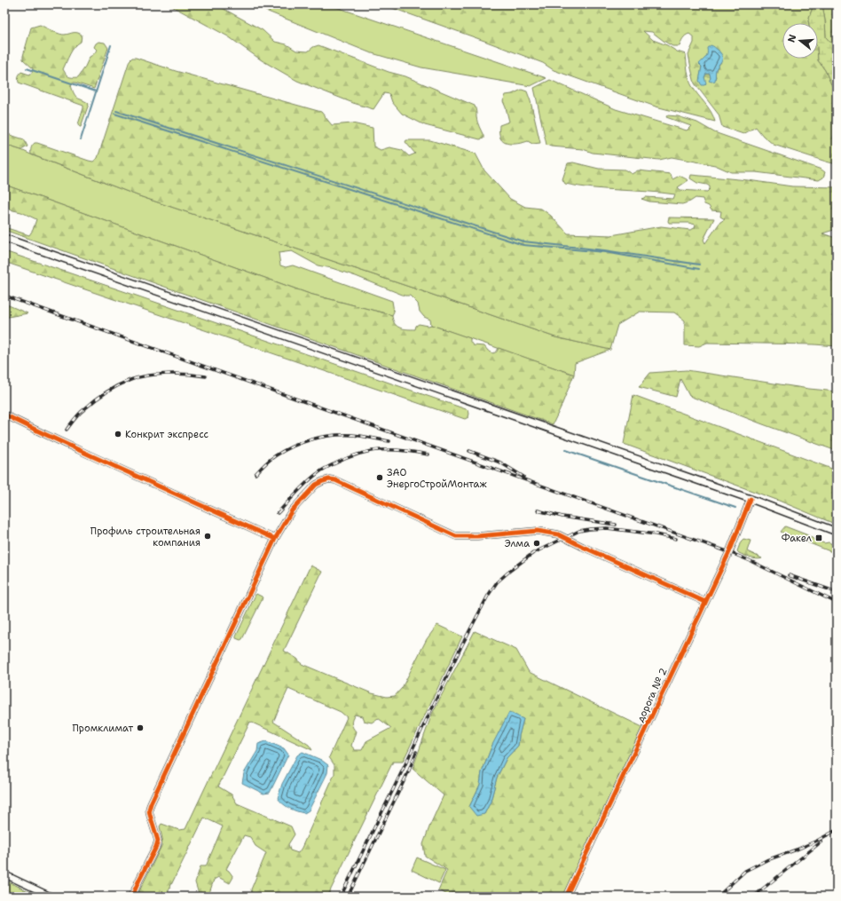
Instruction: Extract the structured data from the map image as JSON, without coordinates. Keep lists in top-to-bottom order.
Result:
{
  "streets": {
    "street": ["дорога № 2"]
  },
  "places": {
    "other": [
      "Конкрит экспресс",
      "ЗАО ЭнергоСтройМонтаж",
      "Профиль строительная компания",
      "Элма",
      "Промклимат"
    ],
    "transit": ["Факел"]
  },
  "north": "left"
}
